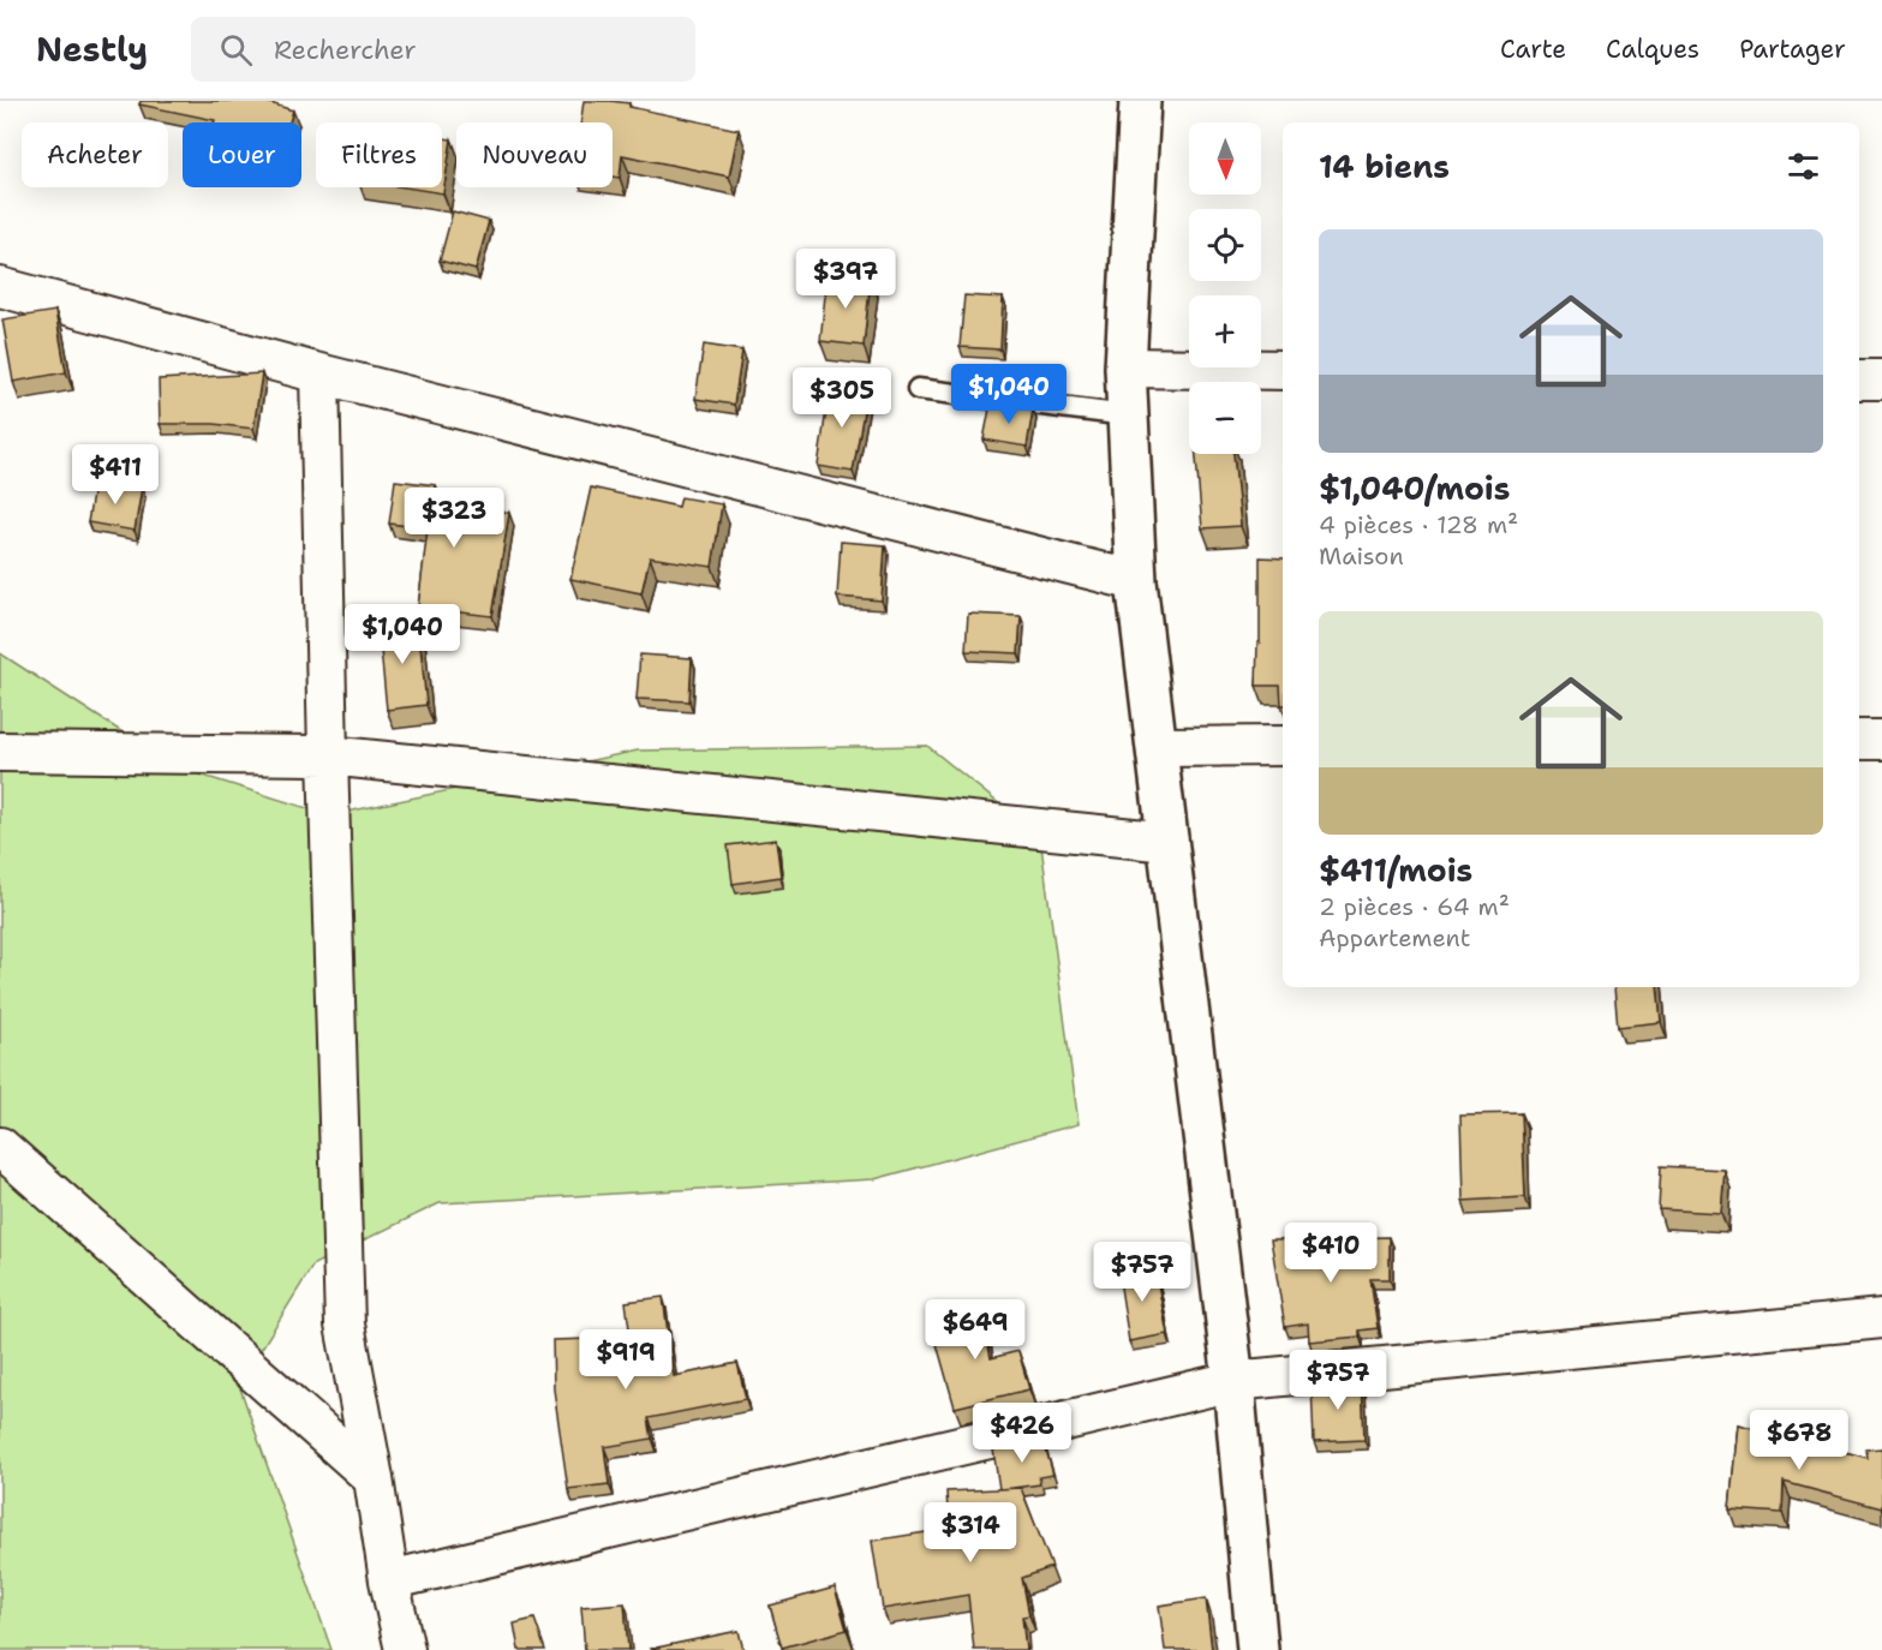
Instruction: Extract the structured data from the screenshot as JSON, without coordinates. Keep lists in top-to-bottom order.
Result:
{
  "north": "bottom",
  "page": {
    "header": "Nestly",
    "search": "Rechercher",
    "nav": ["Carte", "Calques", "Partager"],
    "map_buttons": ["+", "−"],
    "chip": [
      "Acheter",
      "Louer",
      "Filtres",
      "Nouveau"
    ],
    "heading": "14 biens",
    "list": [
      {
        "name": "$1,040/mois",
        "note": "4 pièces · 128 m² · Maison"
      },
      {
        "name": "$411/mois",
        "note": "2 pièces · 64 m² · Appartement"
      }
    ],
    "price": [
      "$397",
      "$1,040",
      "$305",
      "$411",
      "$323",
      "$1,040",
      "$410",
      "$757",
      "$649",
      "$919",
      "$757",
      "$426",
      "$678",
      "$314"
    ]
  }
}
